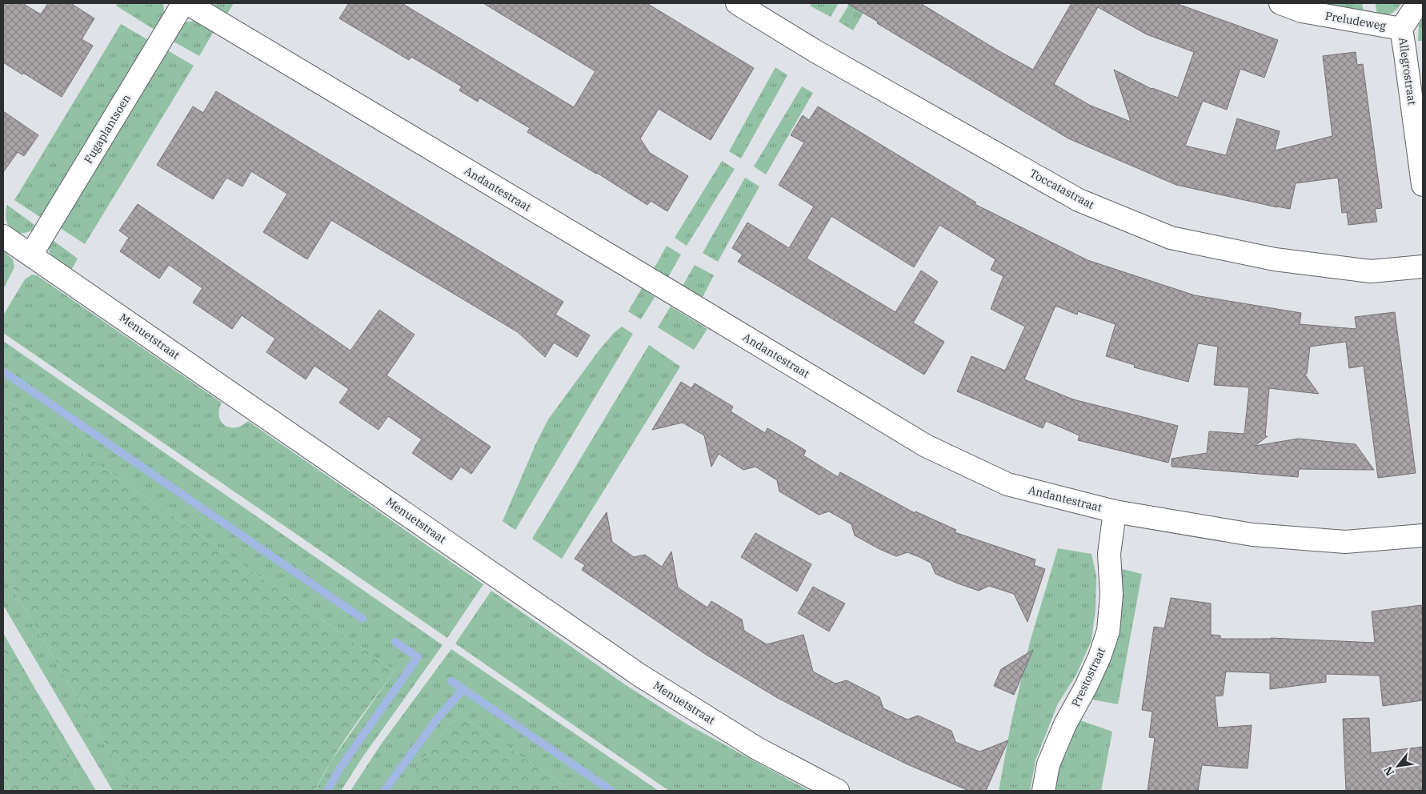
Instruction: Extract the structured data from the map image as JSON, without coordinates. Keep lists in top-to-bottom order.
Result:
{
  "streets": {
    "street": [
      "Preludeweg",
      "Allegrostraat",
      "Fugaplantsoen",
      "Andantestraat",
      "Toccatastraat",
      "Menuetstraat",
      "Prestostraat"
    ]
  },
  "crossings": [
    ["Preludeweg", "Allegrostraat"],
    ["Fugaplantsoen", "Menuetstraat"],
    ["Andantestraat", "Prestostraat"]
  ],
  "north": "bottom left"
}
